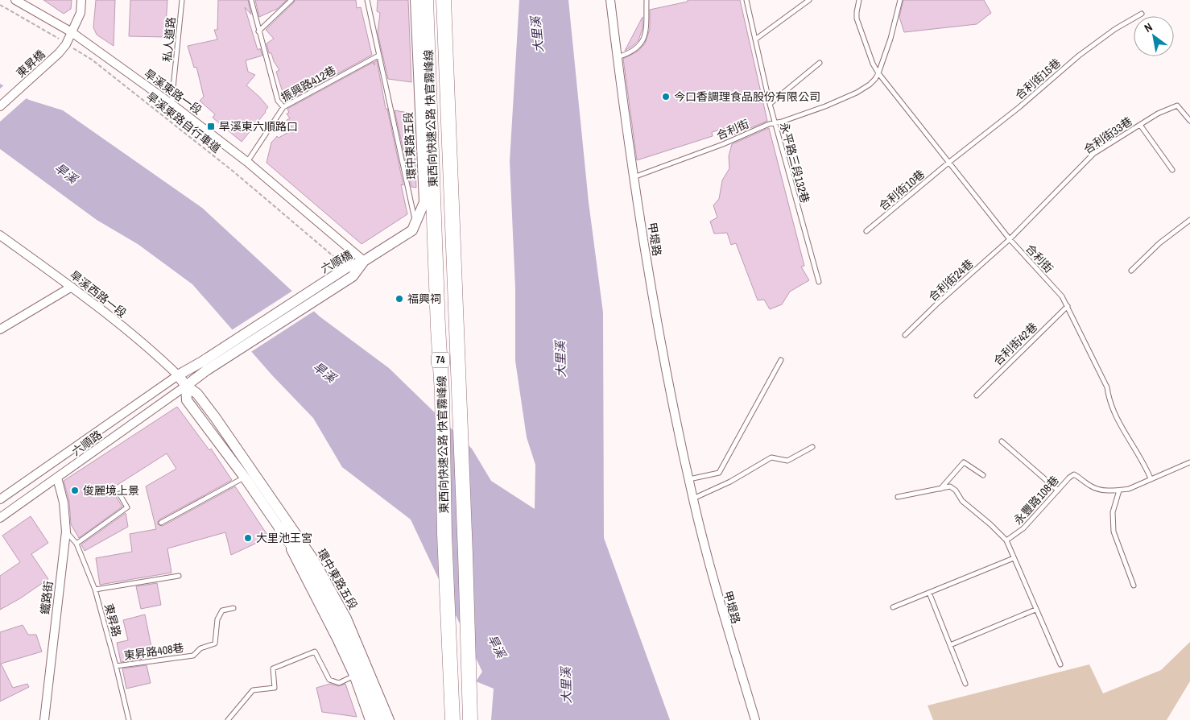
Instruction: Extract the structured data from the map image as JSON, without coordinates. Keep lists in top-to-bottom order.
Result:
{
  "streets": {
    "highway": ["東西向快速公路 快官霧峰線", "74"],
    "street": [
      "東昇橋",
      "旱溪東路一段",
      "環中東路五段",
      "甲堤路",
      "六順橋",
      "旱溪西路一段",
      "六順路",
      "鐵路街"
    ],
    "lane": [
      "私人道路",
      "合利街15巷",
      "振興路412巷",
      "合利街",
      "合利街33巷",
      "永平路三段132巷",
      "合利街10巷",
      "合利街24巷",
      "合利街42巷",
      "永豐路108巷",
      "東昇路",
      "東昇路408巷"
    ],
    "path": ["旱溪東路自行車道"]
  },
  "crossings": [
    ["私人道路", "旱溪東路一段"],
    ["東昇橋", "旱溪東路一段"],
    ["東昇橋", "旱溪東路自行車道"],
    ["合利街15巷", "合利街"],
    ["合利街15巷", "合利街10巷"],
    ["振興路412巷", "旱溪東路一段"],
    ["旱溪東路一段", "環中東路五段"],
    ["旱溪東路一段", "六順橋"],
    ["旱溪東路自行車道", "六順橋"],
    ["合利街", "合利街33巷"],
    ["合利街", "永平路三段132巷"],
    ["合利街", "合利街10巷"],
    ["合利街", "甲堤路"],
    ["合利街", "合利街24巷"],
    ["合利街", "合利街42巷"],
    ["合利街", "永豐路108巷"],
    ["合利街33巷", "合利街24巷"],
    ["環中東路五段", "六順橋"],
    ["環中東路五段", "旱溪西路一段"],
    ["環中東路五段", "六順路"],
    ["六順橋", "旱溪西路一段"],
    ["六順橋", "六順路"],
    ["旱溪西路一段", "六順路"],
    ["六順路", "鐵路街"],
    ["鐵路街", "東昇路"],
    ["東昇路", "東昇路408巷"]
  ],
  "water": ["大里溪", "旱溪"],
  "places": {
    "other": [
      "今口香調理食品股份有限公司",
      "福興祠",
      "俊麗境上景",
      "大里池王宮"
    ],
    "transit": ["旱溪東六順路口"]
  },
  "north": "top left"
}
